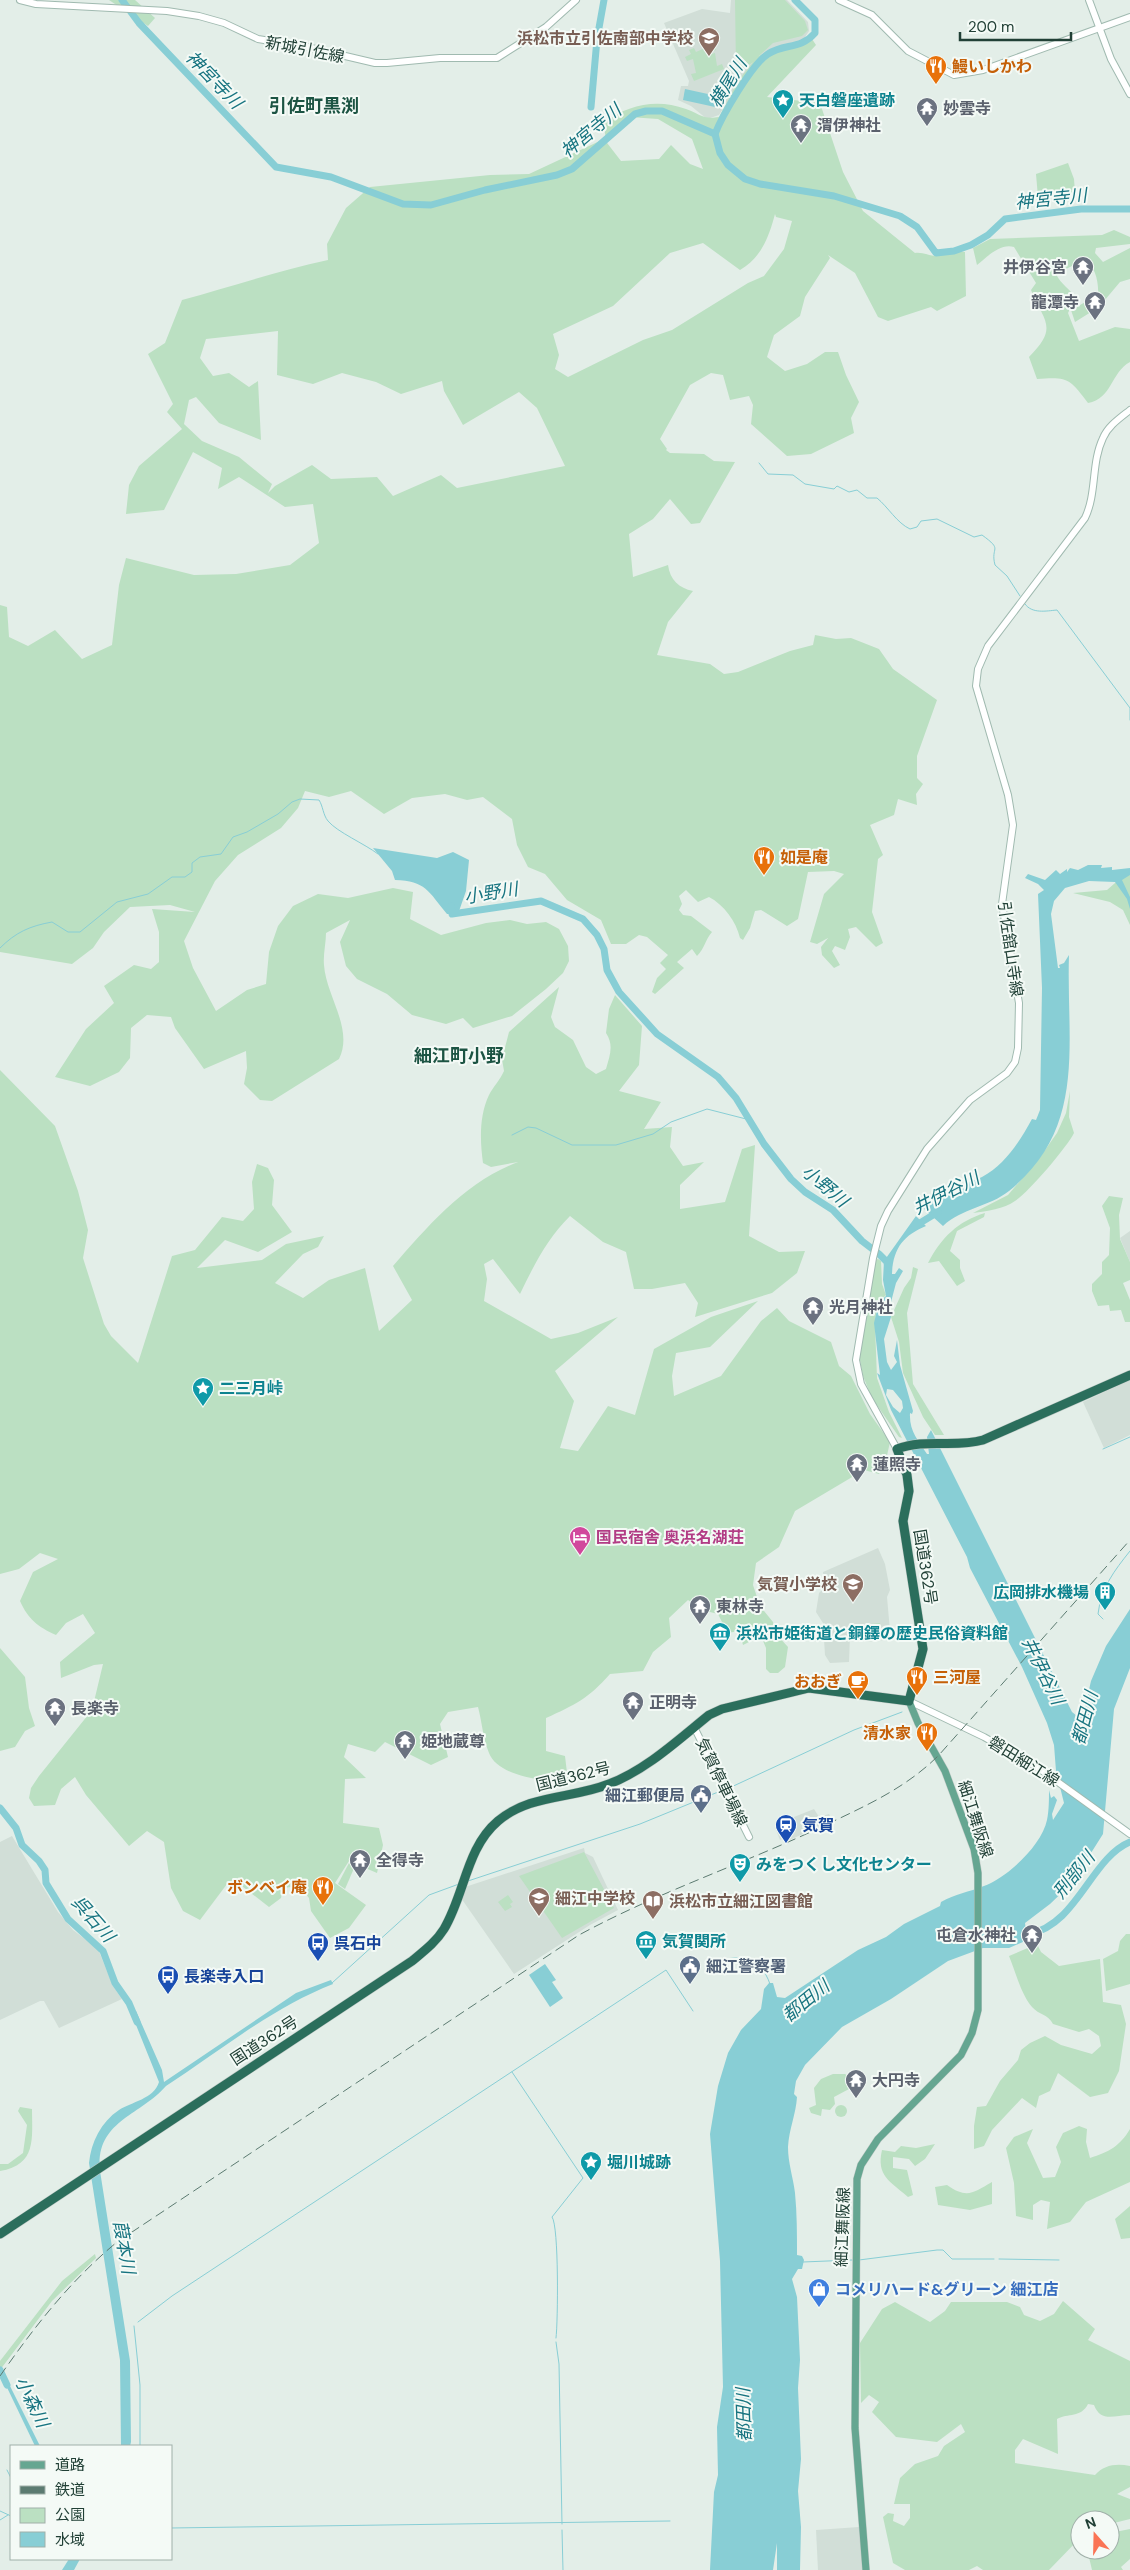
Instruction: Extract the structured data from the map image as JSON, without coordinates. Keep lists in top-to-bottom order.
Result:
{
  "streets": {
    "highway": ["国道362号"],
    "main road": [
      "新城引佐線",
      "引佐舘山寺線",
      "磐田細江線",
      "気賀停車場線",
      "細江舞阪線"
    ]
  },
  "crossings": [
    ["引佐舘山寺線", "国道362号"],
    ["国道362号", "磐田細江線"],
    ["国道362号", "気賀停車場線"],
    ["国道362号", "細江舞阪線"],
    ["磐田細江線", "細江舞阪線"]
  ],
  "districts": ["引佐町黒渕", "細江町小野"],
  "water": [
    "神宮寺川",
    "横尾川",
    "小野川",
    "井伊谷川",
    "都田川",
    "刑部川",
    "呉石川",
    "葭本川",
    "小森川"
  ],
  "places": {
    "school or university": ["浜松市立引佐南部中学校", "気賀小学校", "細江中学校"],
    "restaurant": [
      "鰻いしかわ",
      "如是庵",
      "三河屋",
      "清水家",
      "ボンベイ庵"
    ],
    "place": ["天白磐座遺跡", "二三月峠", "堀川城跡"],
    "temple": [
      "妙雲寺",
      "渭伊神社",
      "井伊谷宮",
      "龍潭寺",
      "光月神社",
      "蓮照寺",
      "東林寺",
      "正明寺",
      "長楽寺",
      "姫地蔵尊",
      "全得寺",
      "屯倉水神社",
      "大円寺"
    ],
    "hotel": ["国民宿舎 奥浜名湖荘"],
    "building": ["広岡排水機場"],
    "museum": ["浜松市姫街道と銅鐸の歴史民俗資料館", "気賀関所"],
    "cafe": ["おおぎ"],
    "public building": ["細江郵便局", "細江警察署"],
    "station": ["気賀"],
    "theatre": ["みをつくし文化センター"],
    "library": ["浜松市立細江図書館"],
    "bus stop": ["呉石中", "長楽寺入口"],
    "shop": ["コメリハード&グリーン 細江店"]
  },
  "legend": [
    "道路",
    "鉄道",
    "公園",
    "水域"
  ],
  "scale_bar": "200 m",
  "north": "top"
}
